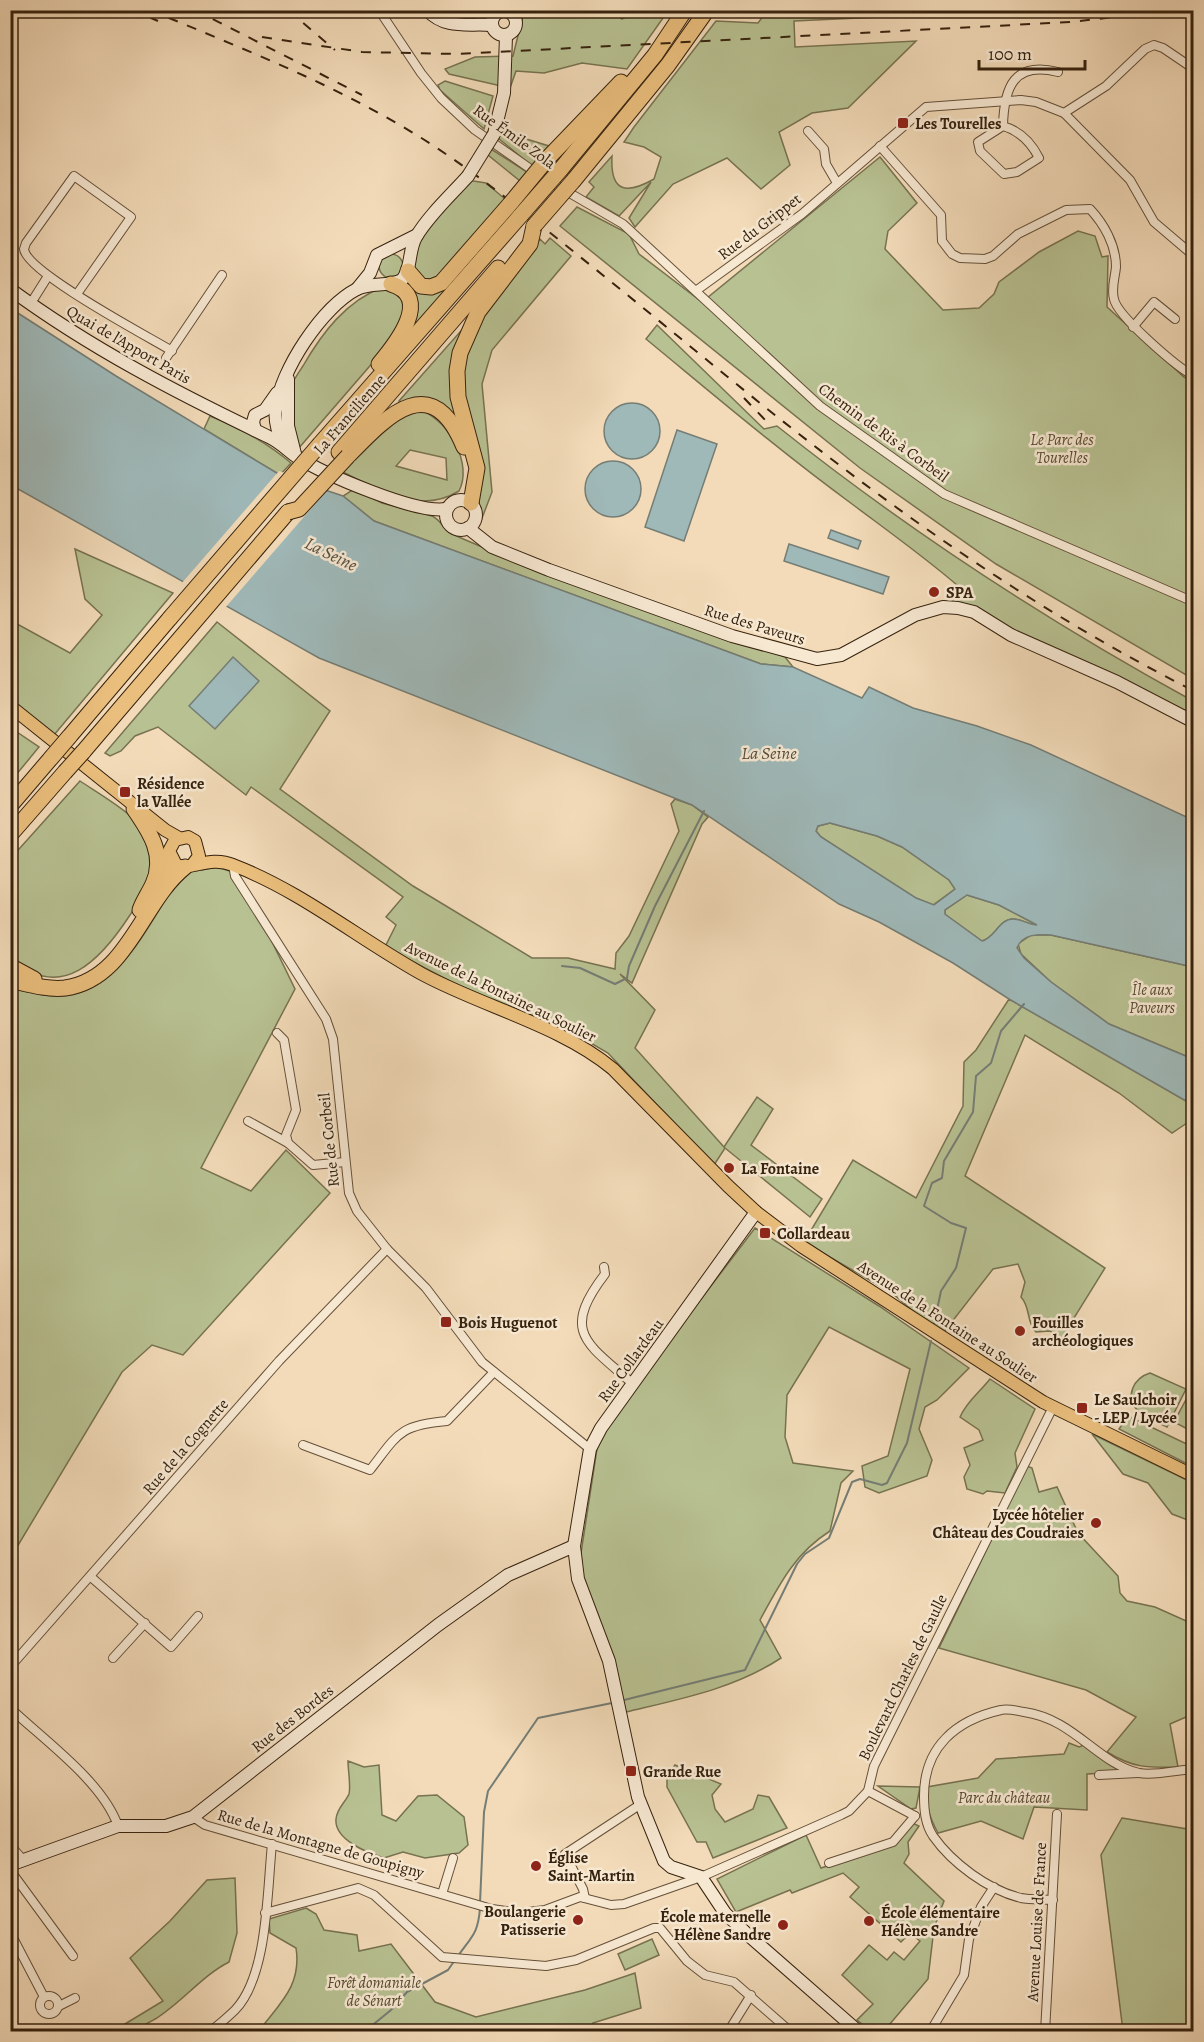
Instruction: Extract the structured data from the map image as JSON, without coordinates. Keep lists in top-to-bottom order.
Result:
{
  "streets": {
    "highway": ["La Francilienne"],
    "main road": ["Avenue de la Fontaine au Soulier"],
    "street": [
      "Rue Émile Zola",
      "Rue du Grippet",
      "Quai de l'Apport Paris",
      "Chemin de Ris à Corbeil",
      "Rue des Paveurs",
      "Rue de Corbeil",
      "Rue Collardeau",
      "Rue de la Cognette",
      "Boulevard Charles de Gaulle",
      "Rue des Bordes",
      "Rue de la Montagne de Goupigny",
      "Avenue Louise de France"
    ]
  },
  "crossings": [
    ["Rue Émile Zola", "Chemin de Ris à Corbeil"],
    ["Rue du Grippet", "Chemin de Ris à Corbeil"],
    ["Quai de l'Apport Paris", "Rue des Paveurs"],
    ["Avenue de la Fontaine au Soulier", "Rue de Corbeil"],
    ["Avenue de la Fontaine au Soulier", "Rue Collardeau"],
    ["Avenue de la Fontaine au Soulier", "Boulevard Charles de Gaulle"],
    ["Rue de Corbeil", "Rue Collardeau"],
    ["Rue de Corbeil", "Rue de la Cognette"],
    ["Rue Collardeau", "Rue des Bordes"],
    ["Boulevard Charles de Gaulle", "Rue de la Montagne de Goupigny"],
    ["Rue des Bordes", "Rue de la Montagne de Goupigny"]
  ],
  "water": ["La Seine"],
  "parks": [
    "Le Parc des Tourelles",
    "Île aux Paveurs",
    "Parc du château",
    "Forêt domaniale de Sénart"
  ],
  "places": {
    "transit": [
      "Les Tourelles",
      "Résidence la Vallée",
      "Collardeau",
      "Bois Huguenot",
      "Le Saulchoir - LEP / Lycée",
      "Grande Rue"
    ],
    "other": [
      "SPA",
      "La Fontaine",
      "Fouilles archéologiques",
      "Lycée hôtelier Château des Coudraies",
      "Église Saint-Martin",
      "Boulangerie Patisserie",
      "École élémentaire Hélène Sandre",
      "École maternelle Hélène Sandre"
    ]
  },
  "scale_bar": "100 m"
}
